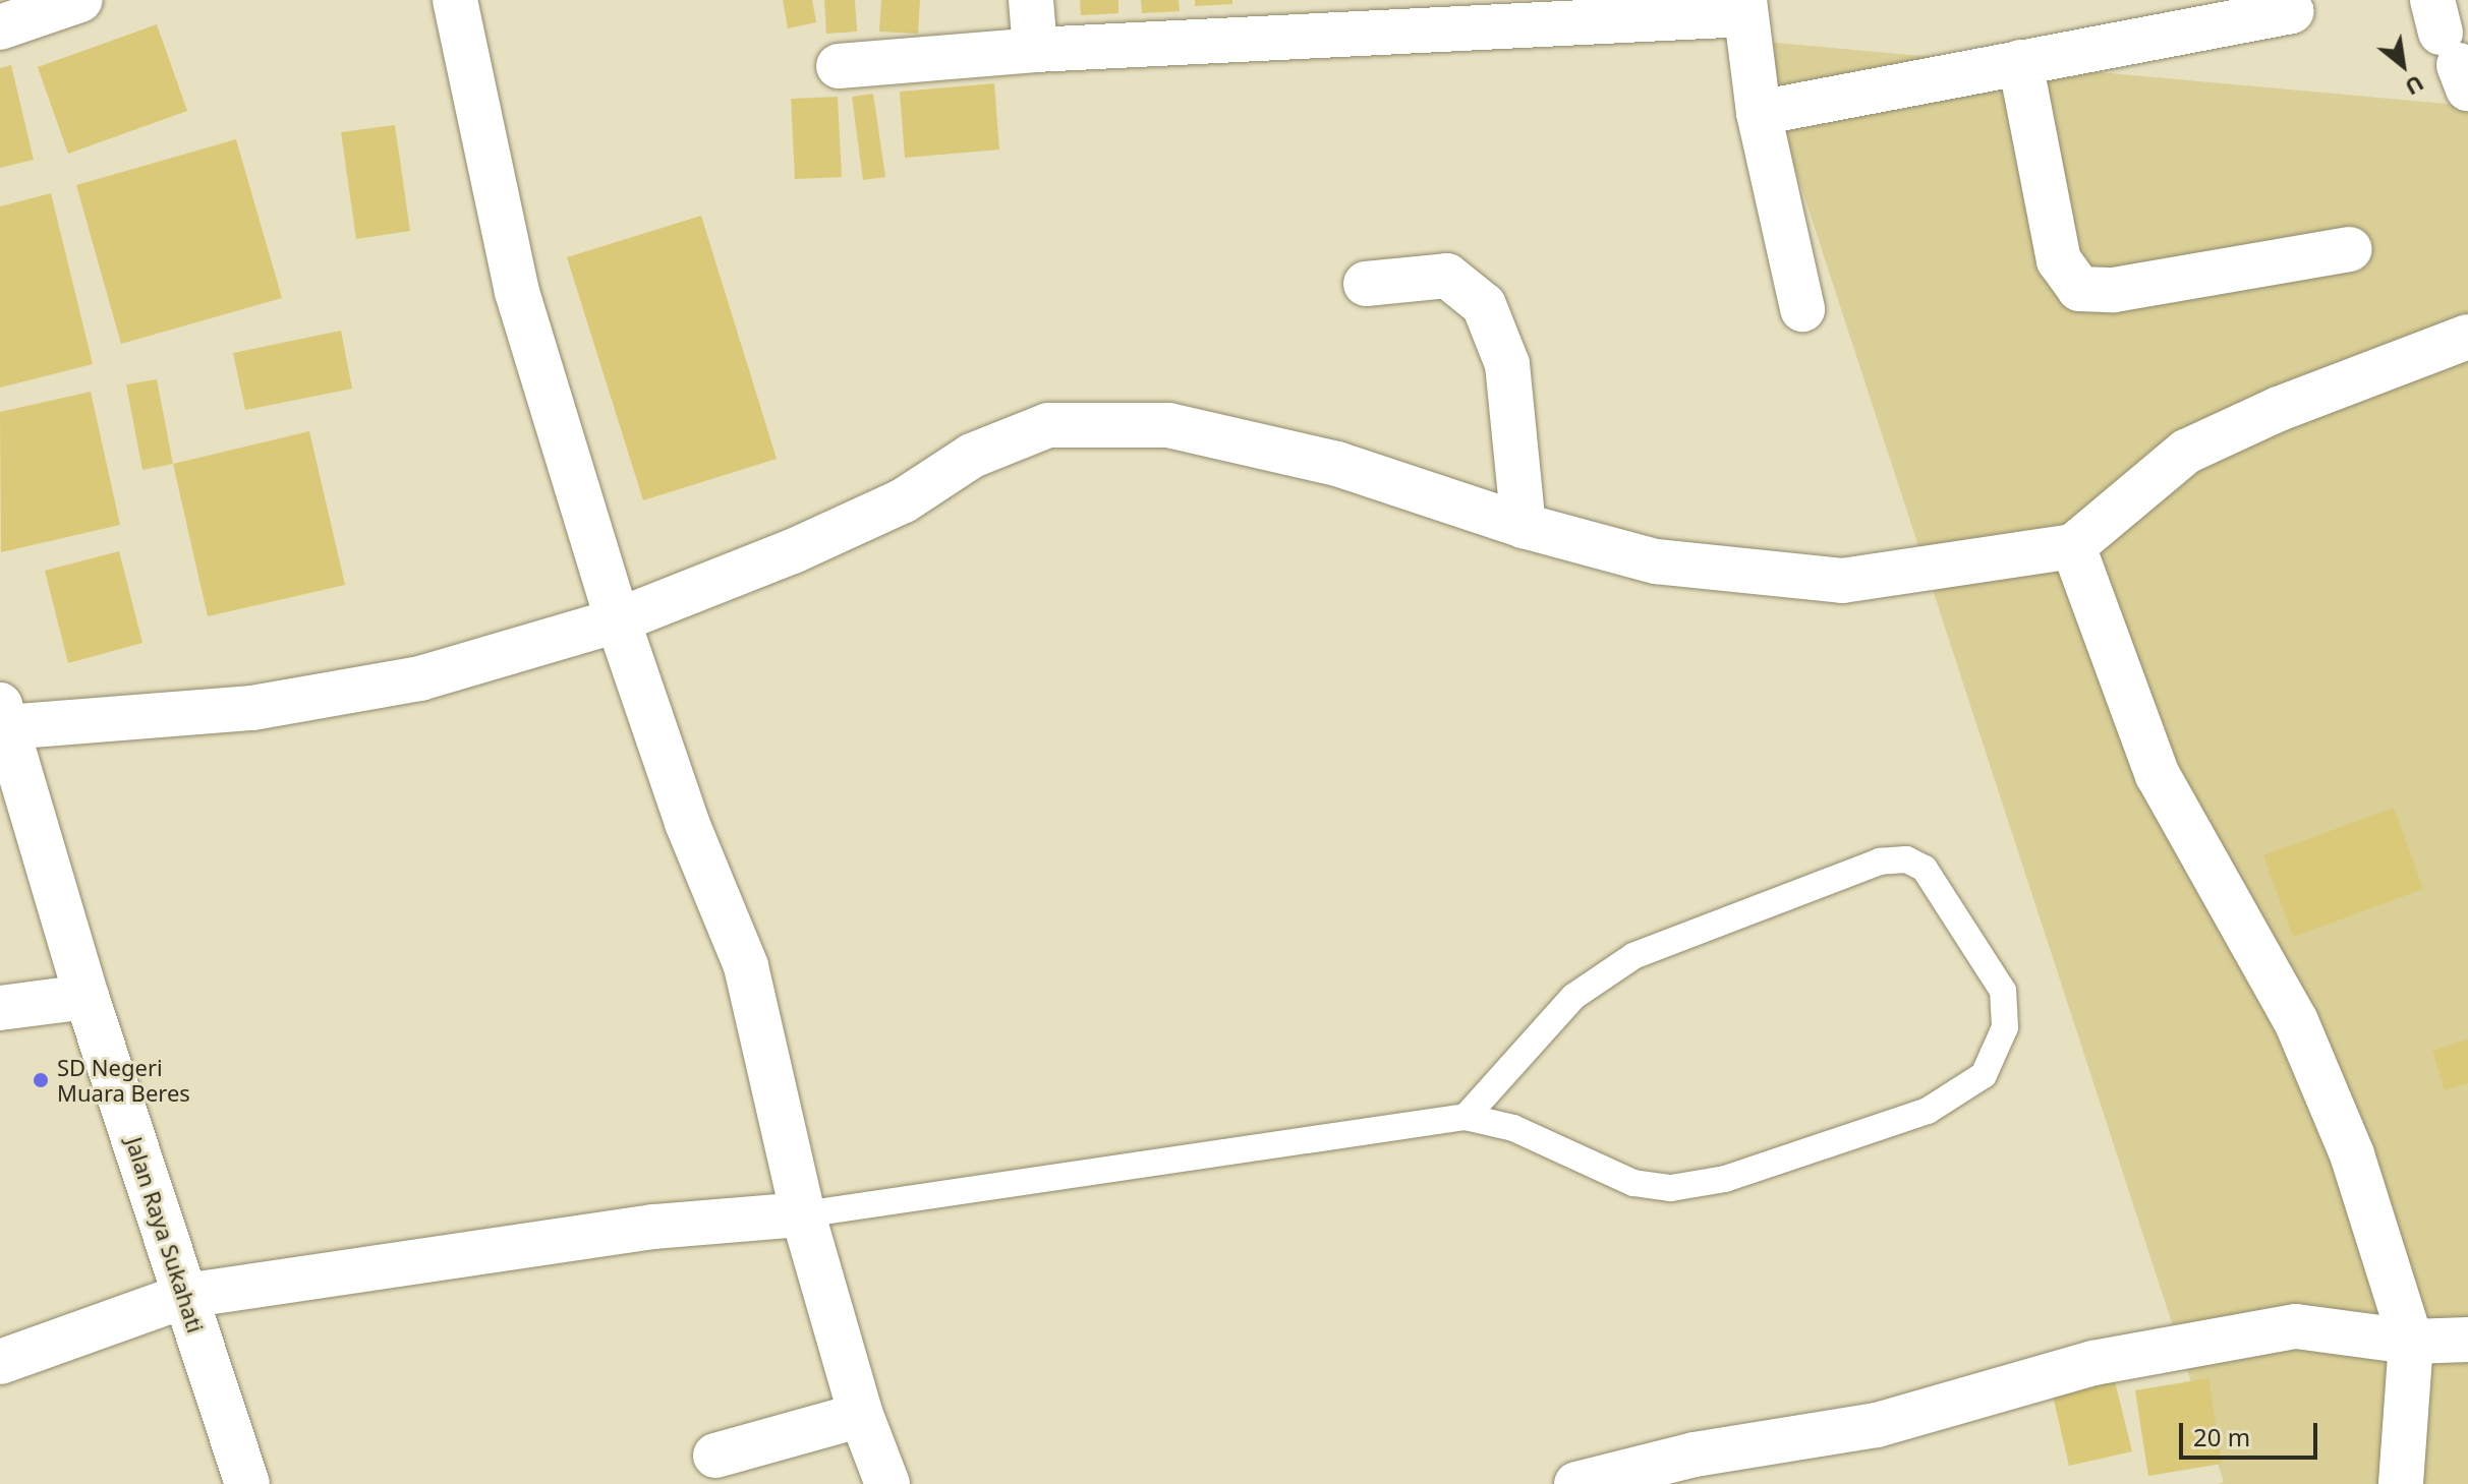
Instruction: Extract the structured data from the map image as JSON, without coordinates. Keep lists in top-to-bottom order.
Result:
{
  "streets": {
    "street": ["Jalan Raya Sukahati"]
  },
  "places": ["SD Negeri Muara Beres"],
  "scale_bar": "20 m",
  "north": "bottom right"
}
